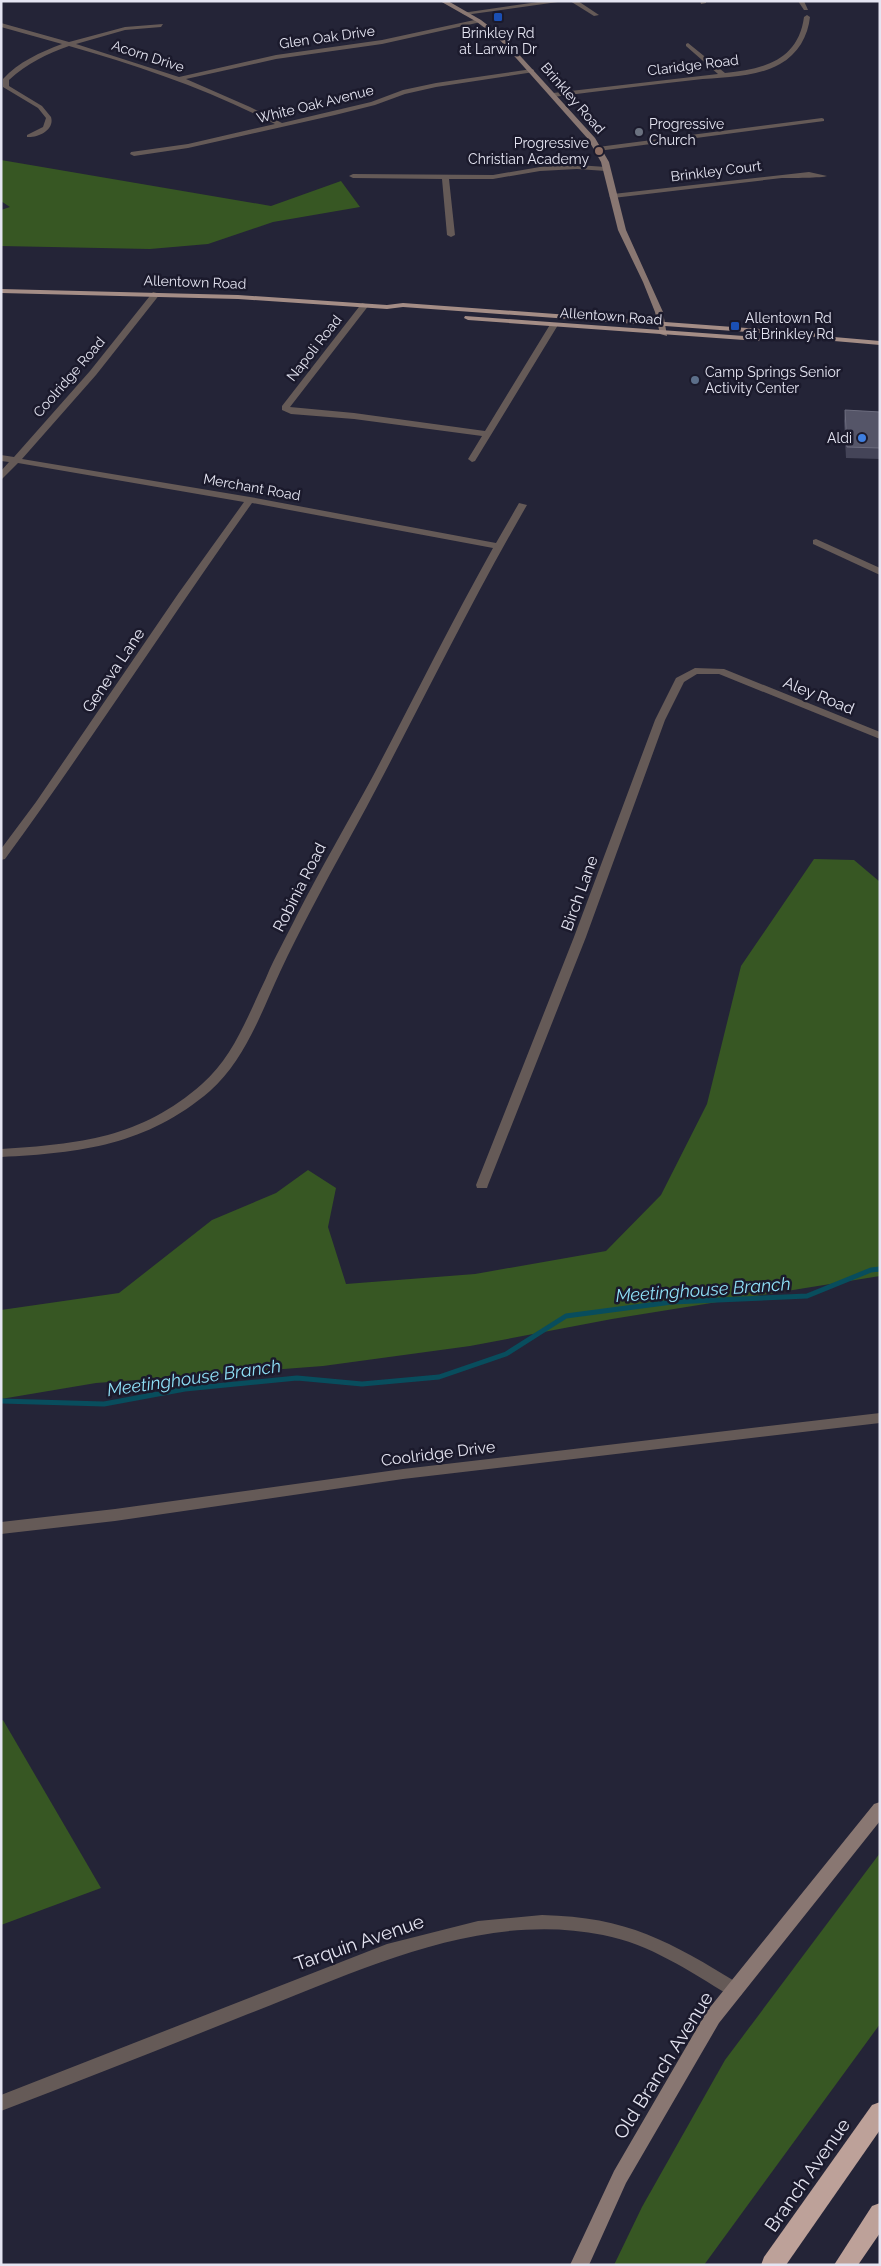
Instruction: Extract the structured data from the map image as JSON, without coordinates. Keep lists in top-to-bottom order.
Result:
{
  "streets": {
    "highway": ["Branch Avenue"],
    "main road": ["Brinkley Road", "Allentown Road", "Old Branch Avenue"],
    "street": [
      "Glen Oak Drive",
      "Acorn Drive",
      "Claridge Road",
      "White Oak Avenue",
      "Brinkley Court",
      "Napoli Road",
      "Coolridge Road",
      "Merchant Road",
      "Geneva Lane",
      "Aley Road",
      "Robinia Road",
      "Birch Lane",
      "Coolridge Drive",
      "Tarquin Avenue"
    ]
  },
  "crossings": [
    ["Glen Oak Drive", "Acorn Drive"],
    ["Glen Oak Drive", "Brinkley Road"],
    ["Acorn Drive", "White Oak Avenue"],
    ["Claridge Road", "Brinkley Road"],
    ["Brinkley Road", "White Oak Avenue"],
    ["Brinkley Road", "Brinkley Court"],
    ["Brinkley Road", "Allentown Road"],
    ["Allentown Road", "Napoli Road"],
    ["Allentown Road", "Coolridge Road"],
    ["Coolridge Road", "Merchant Road"],
    ["Merchant Road", "Geneva Lane"],
    ["Merchant Road", "Robinia Road"],
    ["Aley Road", "Birch Lane"],
    ["Tarquin Avenue", "Old Branch Avenue"]
  ],
  "water": ["Meetinghouse Branch"],
  "places": {
    "transit": ["Brinkley Rd at Larwin Dr", "Allentown Rd at Brinkley Rd"],
    "other": [
      "Progressive Church",
      "Progressive Christian Academy",
      "Camp Springs Senior Activity Center",
      "Aldi"
    ]
  }
}
